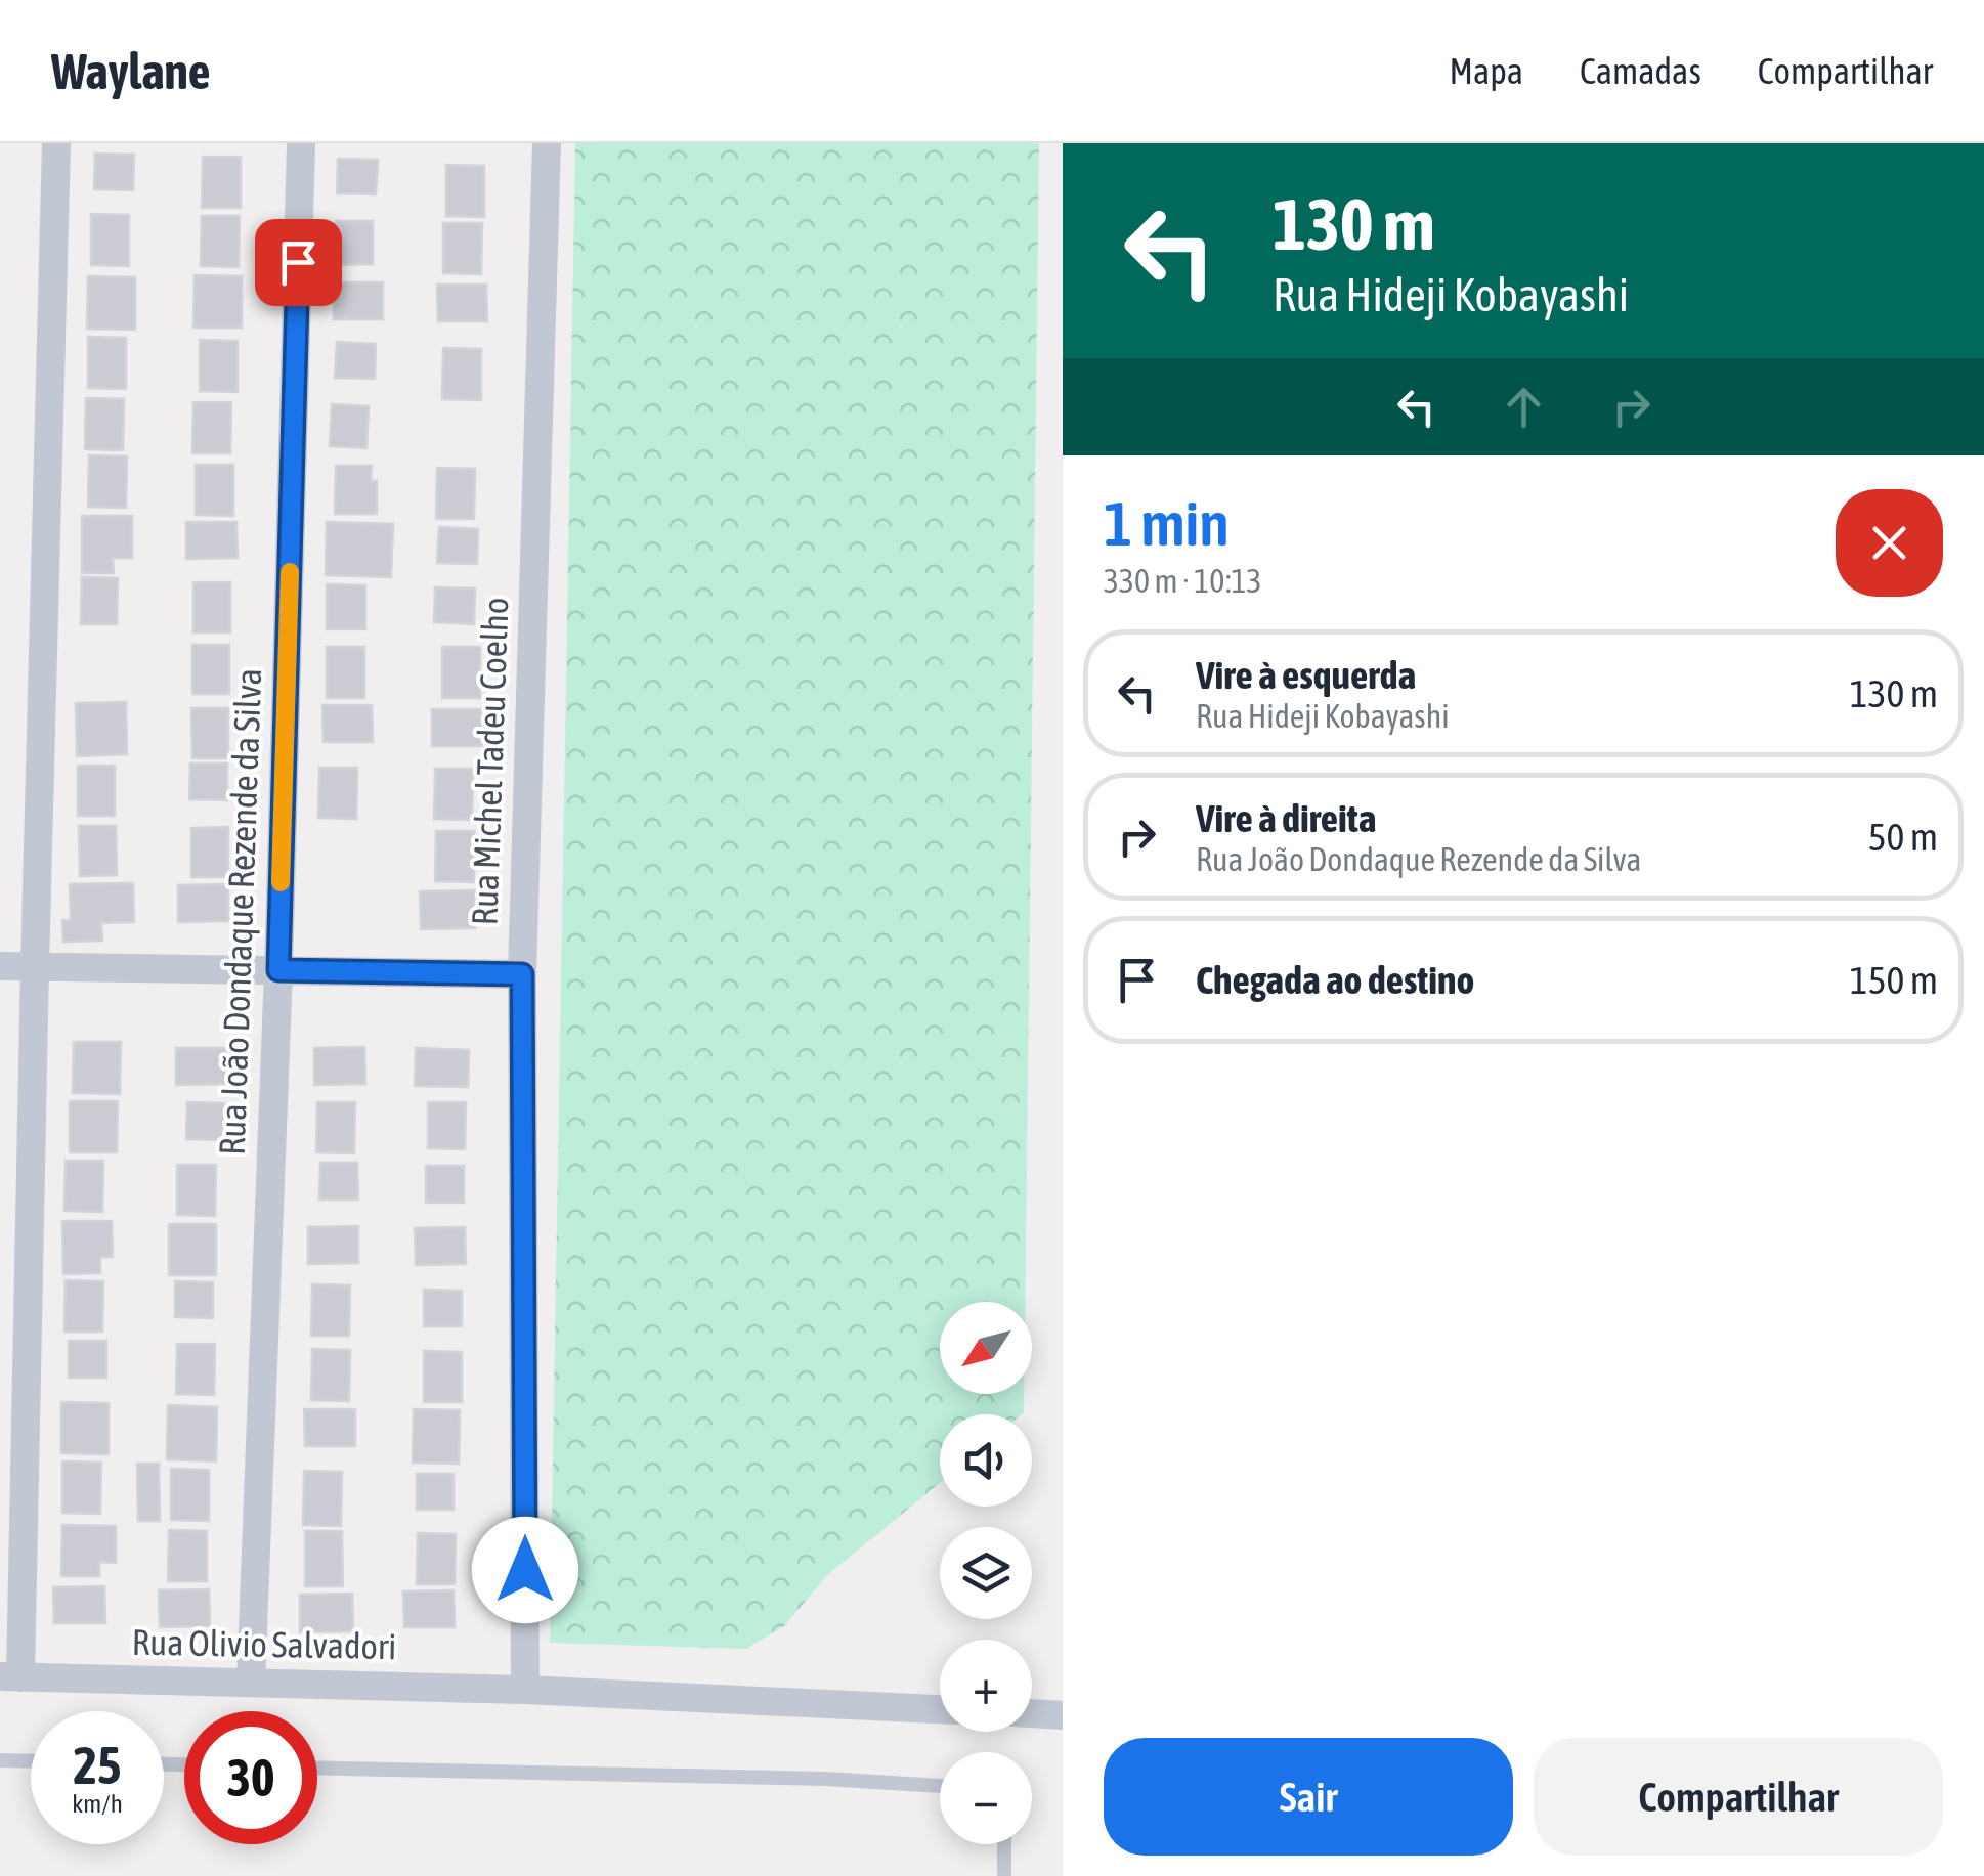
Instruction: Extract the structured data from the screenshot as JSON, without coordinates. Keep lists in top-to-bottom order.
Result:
{
  "streets": {
    "street": ["Rua Michel Tadeu Coelho", "Rua João Dondaque Rezende da Silva", "Rua Olivio Salvadori"]
  },
  "crossings": [
    ["Rua Michel Tadeu Coelho", "Rua Olivio Salvadori"],
    ["Rua João Dondaque Rezende da Silva", "Rua Olivio Salvadori"]
  ],
  "north": "bottom left",
  "page": {
    "header": "Waylane",
    "nav": ["Mapa", "Camadas", "Compartilhar"],
    "turn": ["130 m", "Rua Hideji Kobayashi"],
    "heading": ["1 min", "330 m · 10:13"],
    "list": [
      {
        "name": "Vire à esquerda",
        "note": "Rua Hideji Kobayashi",
        "value": "130 m"
      },
      {
        "name": "Vire à direita",
        "note": "Rua João Dondaque Rezende da Silva",
        "value": "50 m"
      },
      {
        "name": "Chegada ao destino",
        "value": "150 m"
      }
    ],
    "map_buttons": ["+", "−"],
    "speed": "25 km/h",
    "limit": "30",
    "buttons": ["Sair", "Compartilhar"]
  }
}
